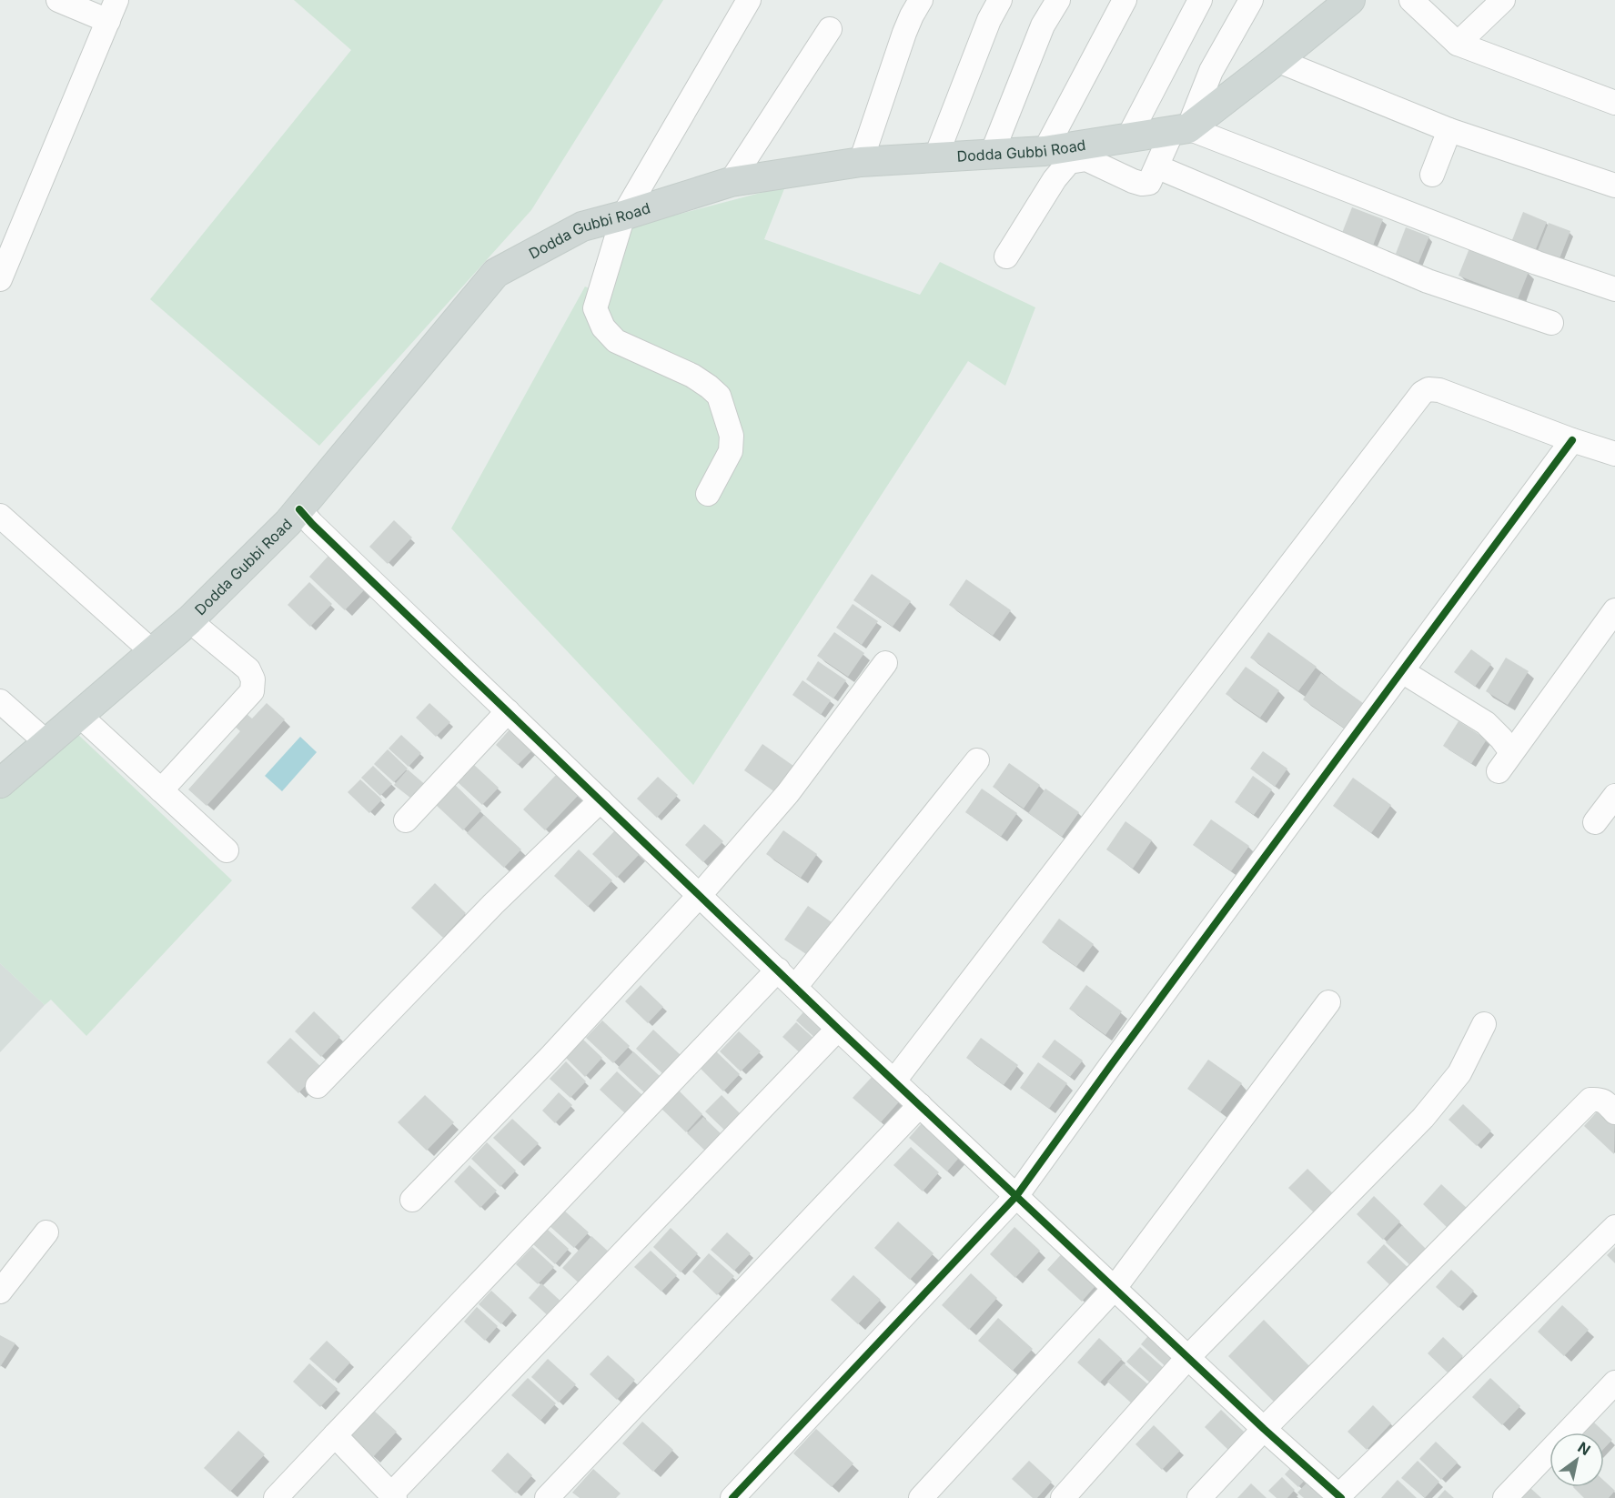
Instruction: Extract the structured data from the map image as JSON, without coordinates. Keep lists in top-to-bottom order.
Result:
{
  "streets": {
    "main road": ["Dodda Gubbi Road"]
  },
  "north": "top right"
}
